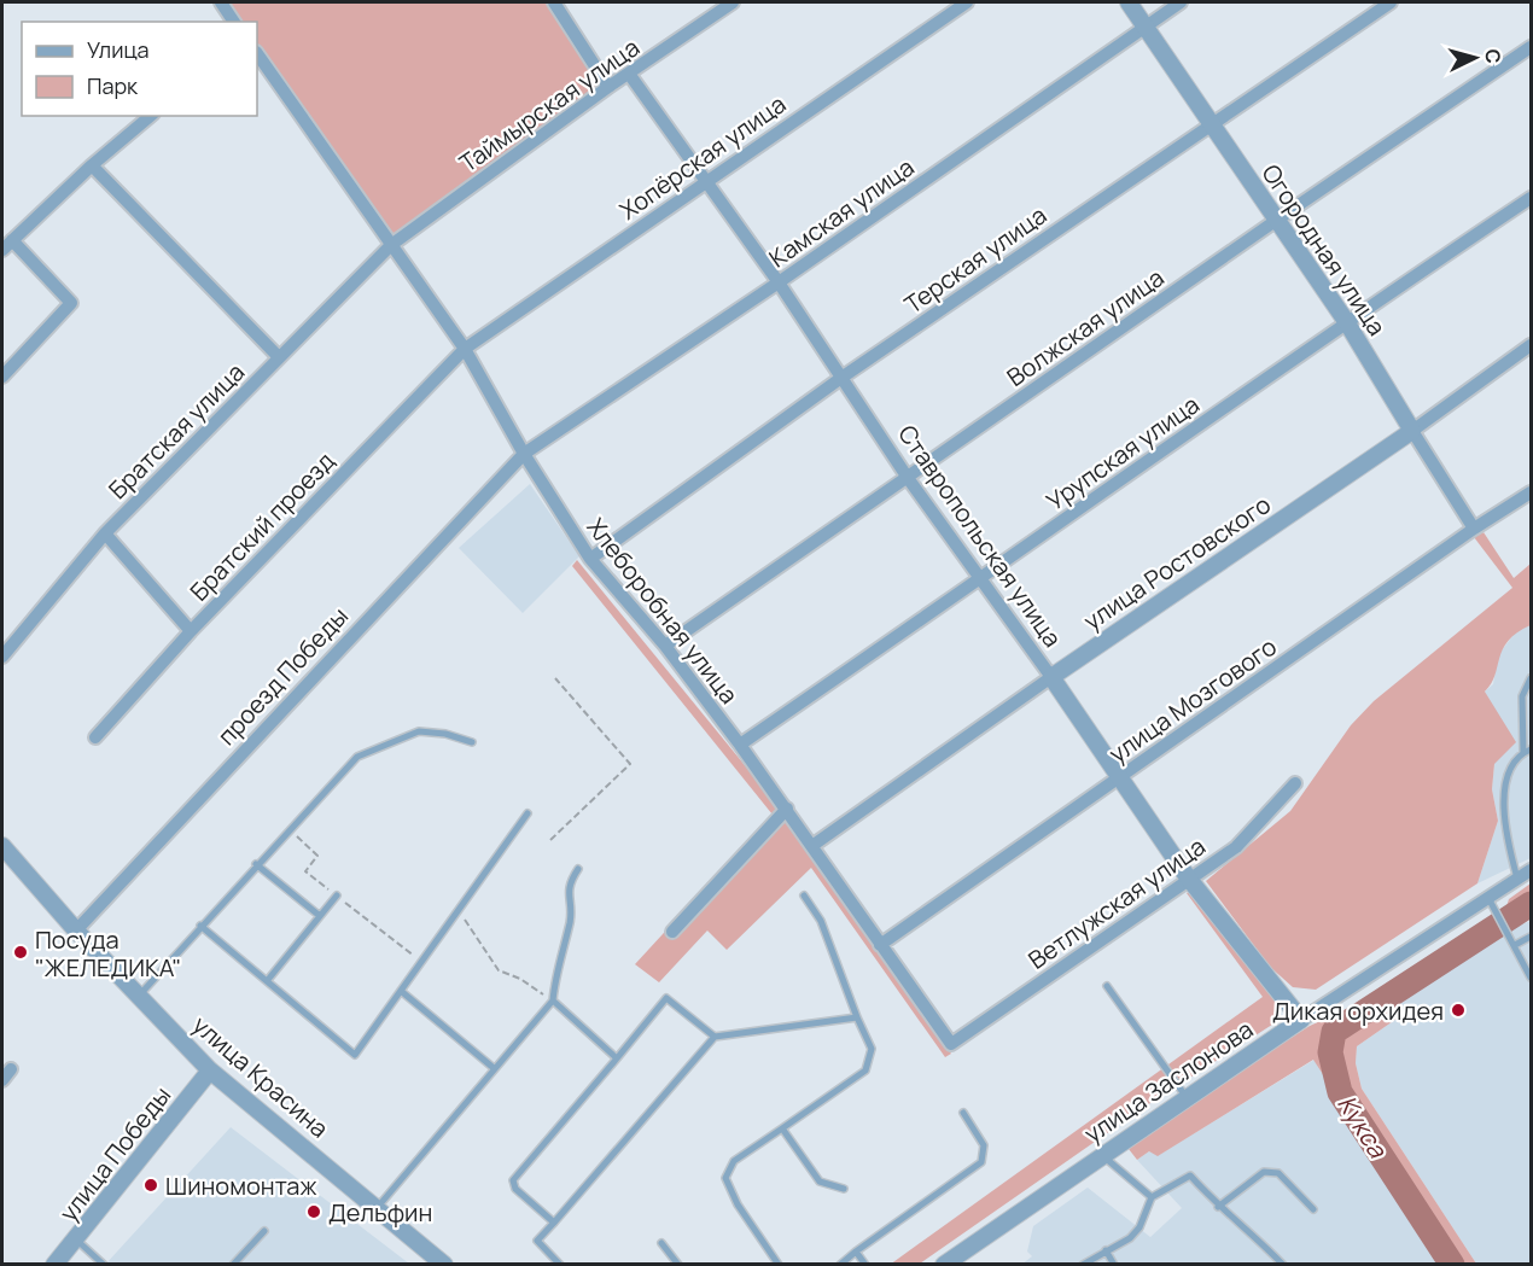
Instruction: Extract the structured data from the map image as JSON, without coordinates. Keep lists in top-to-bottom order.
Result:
{
  "streets": {
    "street": [
      "Таймырская улица",
      "Хопёрская улица",
      "Камская улица",
      "Огородная улица",
      "Терская улица",
      "Волжская улица",
      "Братская улица",
      "Урупская улица",
      "Братский проезд",
      "Ставропольская улица",
      "улица Ростовского",
      "Хлеборобная улица",
      "проезд Победы",
      "улица Мозгового",
      "Ветлужская улица",
      "улица Красина",
      "улица Заслонова",
      "улица Победы"
    ]
  },
  "crossings": [
    ["Таймырская улица", "Братская улица"],
    ["Таймырская улица", "Ставропольская улица"],
    ["Таймырская улица", "Хлеборобная улица"],
    ["Хопёрская улица", "Братский проезд"],
    ["Хопёрская улица", "Ставропольская улица"],
    ["Хопёрская улица", "Хлеборобная улица"],
    ["Камская улица", "Огородная улица"],
    ["Камская улица", "Ставропольская улица"],
    ["Камская улица", "Хлеборобная улица"],
    ["Камская улица", "проезд Победы"],
    ["Огородная улица", "Терская улица"],
    ["Огородная улица", "Волжская улица"],
    ["Огородная улица", "Урупская улица"],
    ["Огородная улица", "улица Ростовского"],
    ["Огородная улица", "улица Мозгового"],
    ["Терская улица", "Ставропольская улица"],
    ["Терская улица", "Хлеборобная улица"],
    ["Волжская улица", "Ставропольская улица"],
    ["Волжская улица", "Хлеборобная улица"],
    ["Братская улица", "Хлеборобная улица"],
    ["Урупская улица", "Ставропольская улица"],
    ["Урупская улица", "Хлеборобная улица"],
    ["Братский проезд", "Хлеборобная улица"],
    ["Ставропольская улица", "улица Ростовского"],
    ["Ставропольская улица", "улица Мозгового"],
    ["Ставропольская улица", "Ветлужская улица"],
    ["Ставропольская улица", "улица Заслонова"],
    ["улица Ростовского", "Хлеборобная улица"],
    ["Хлеборобная улица", "проезд Победы"],
    ["Хлеборобная улица", "улица Мозгового"],
    ["Хлеборобная улица", "Ветлужская улица"],
    ["проезд Победы", "улица Красина"],
    ["улица Красина", "улица Победы"]
  ],
  "water": ["Кукса"],
  "places": [
    "Посуда \"ЖЕЛЕДИКА\"",
    "Дикая орхидея",
    "Шиномонтаж",
    "Дельфин"
  ],
  "legend": ["Улица", "Парк"],
  "north": "right"
}
